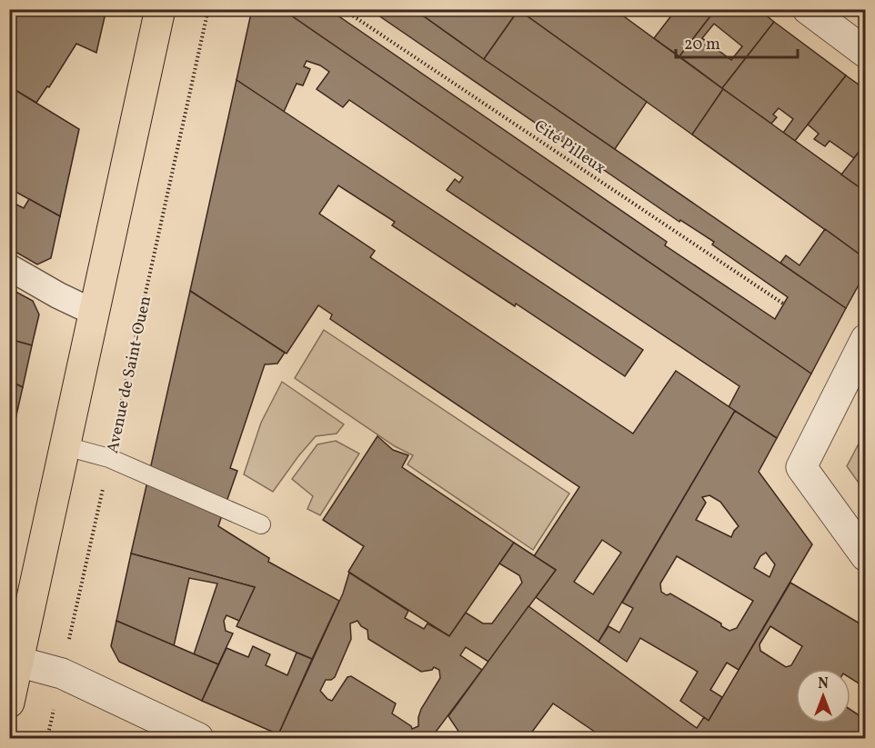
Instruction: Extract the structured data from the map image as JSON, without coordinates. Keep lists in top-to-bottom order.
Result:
{
  "streets": {
    "path": ["Cité Pilleux", "Avenue de Saint-Ouen"]
  },
  "scale_bar": "20 m",
  "north": "top"
}
